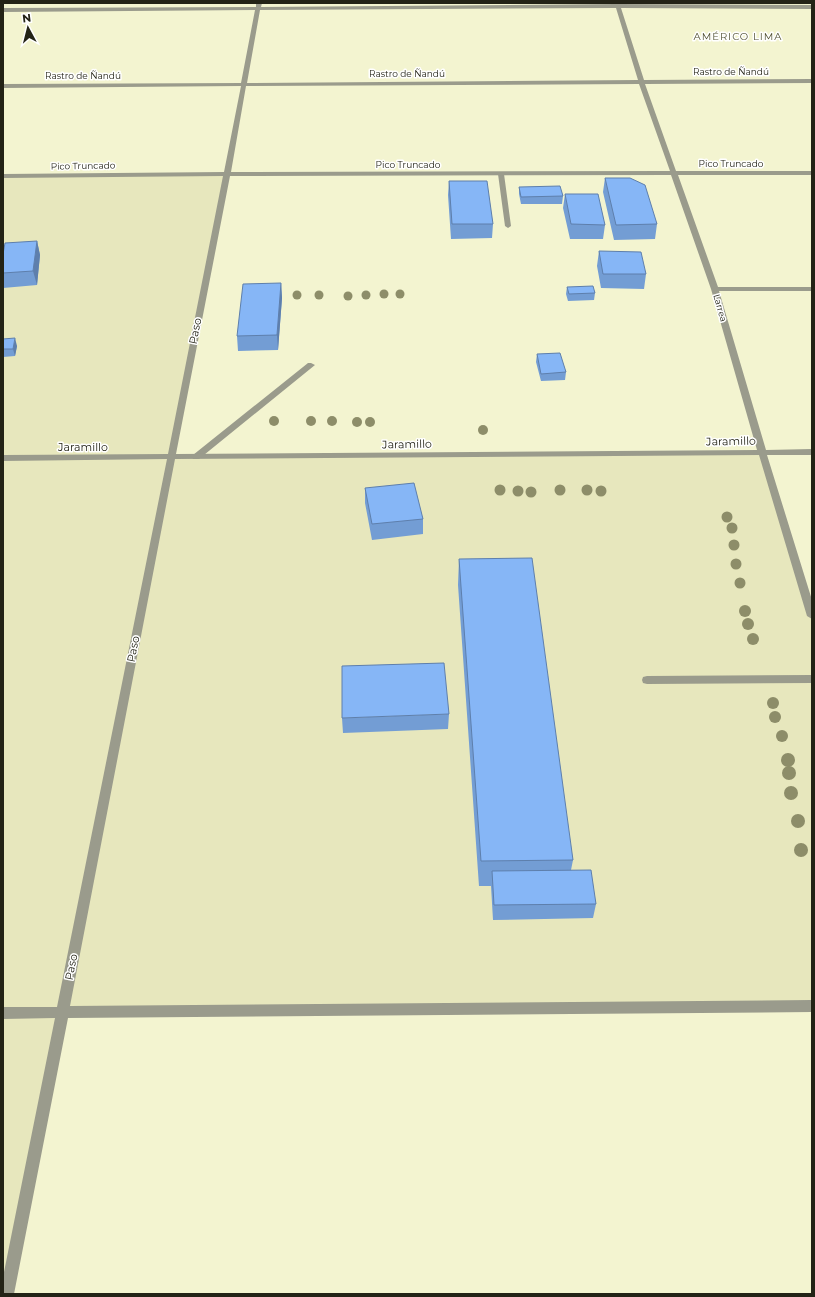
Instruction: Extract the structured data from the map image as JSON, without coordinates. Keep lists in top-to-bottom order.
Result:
{
  "streets": {
    "street": [
      "Rastro de Ñandú",
      "Pico Truncado",
      "Larrea",
      "Paso",
      "Jaramillo"
    ]
  },
  "crossings": [
    ["Rastro de Ñandú", "Larrea"],
    ["Rastro de Ñandú", "Paso"],
    ["Pico Truncado", "Larrea"],
    ["Pico Truncado", "Paso"],
    ["Larrea", "Jaramillo"],
    ["Paso", "Jaramillo"]
  ],
  "districts": ["AMÉRICO LIMA"],
  "north": "top"
}
